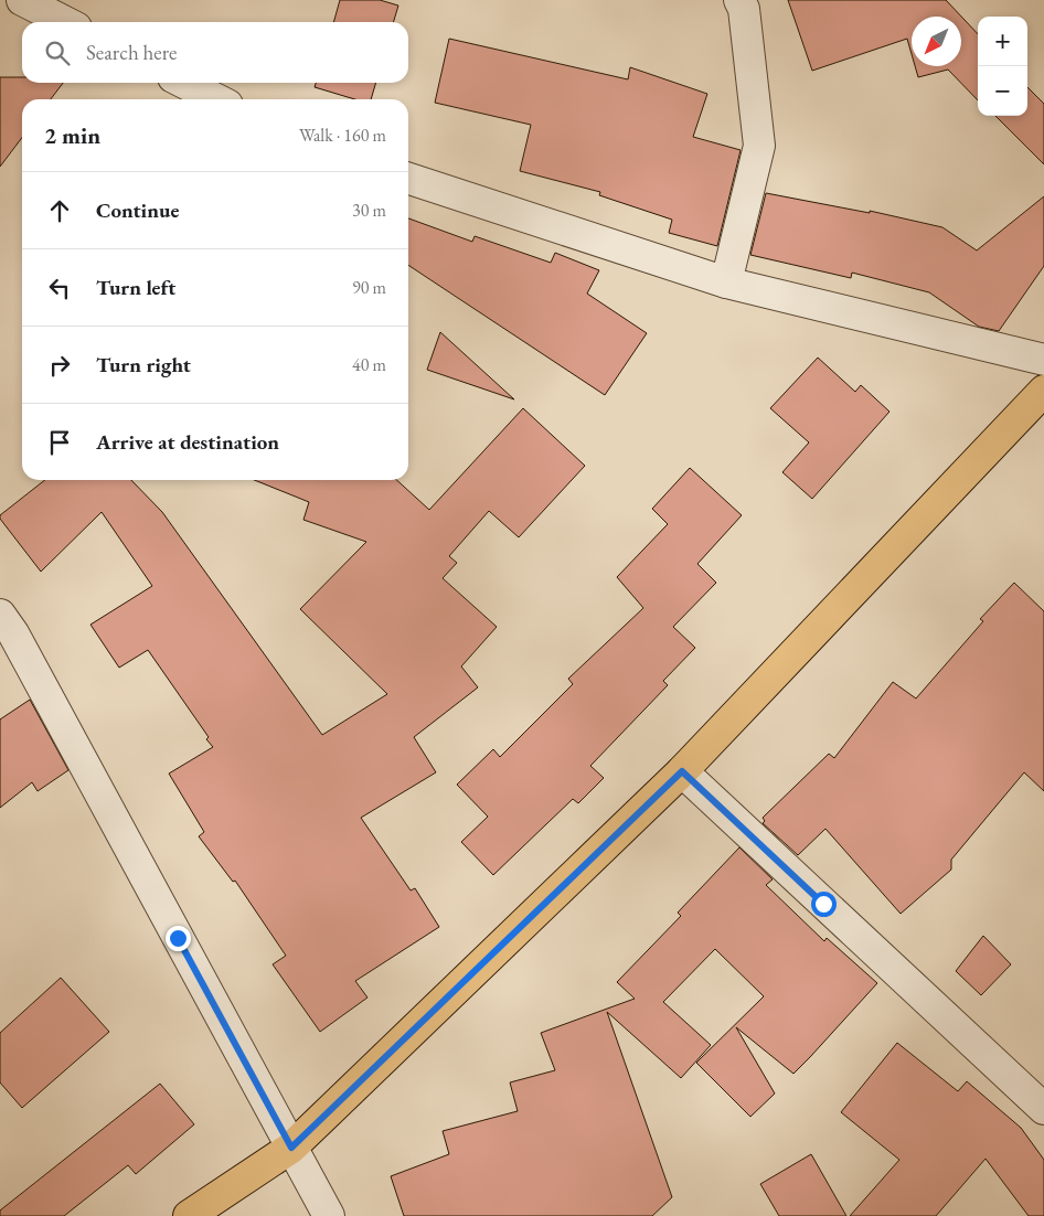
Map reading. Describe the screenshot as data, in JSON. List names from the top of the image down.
{
  "north": "bottom left",
  "page": {
    "map_buttons": ["+", "−"],
    "search": "Search here",
    "heading": ["2 min", "Walk · 160 m"],
    "list": [
      ["Continue", "30 m"],
      ["Turn left", "90 m"],
      ["Turn right", "40 m"],
      "Arrive at destination"
    ]
  }
}
